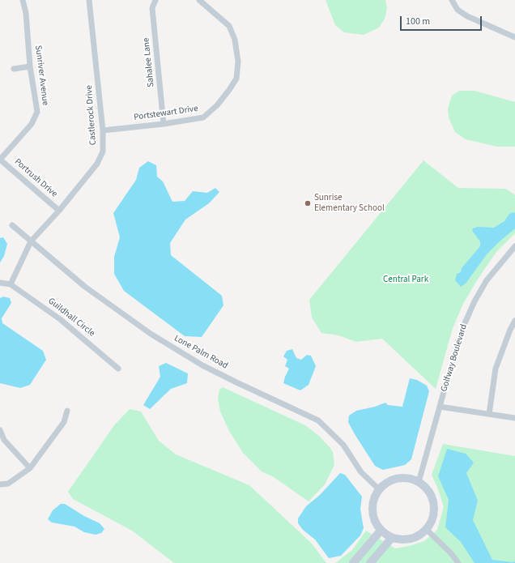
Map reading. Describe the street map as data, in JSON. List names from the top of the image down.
{
  "streets": {
    "street": [
      "Sahalee Lane",
      "Sunriver Avenue",
      "Portstewart Drive",
      "Castlerock Drive",
      "Portrush Drive",
      "Guildhall Circle",
      "Lone Palm Road",
      "Golfway Boulevard"
    ]
  },
  "crossings": [
    ["Sahalee Lane", "Portstewart Drive"],
    ["Sunriver Avenue", "Portrush Drive"],
    ["Portstewart Drive", "Castlerock Drive"],
    ["Castlerock Drive", "Portrush Drive"],
    ["Castlerock Drive", "Lone Palm Road"],
    ["Lone Palm Road", "Golfway Boulevard"]
  ],
  "parks": ["Central Park"],
  "places": ["Sunrise Elementary School"],
  "scale_bar": "100 m"
}
